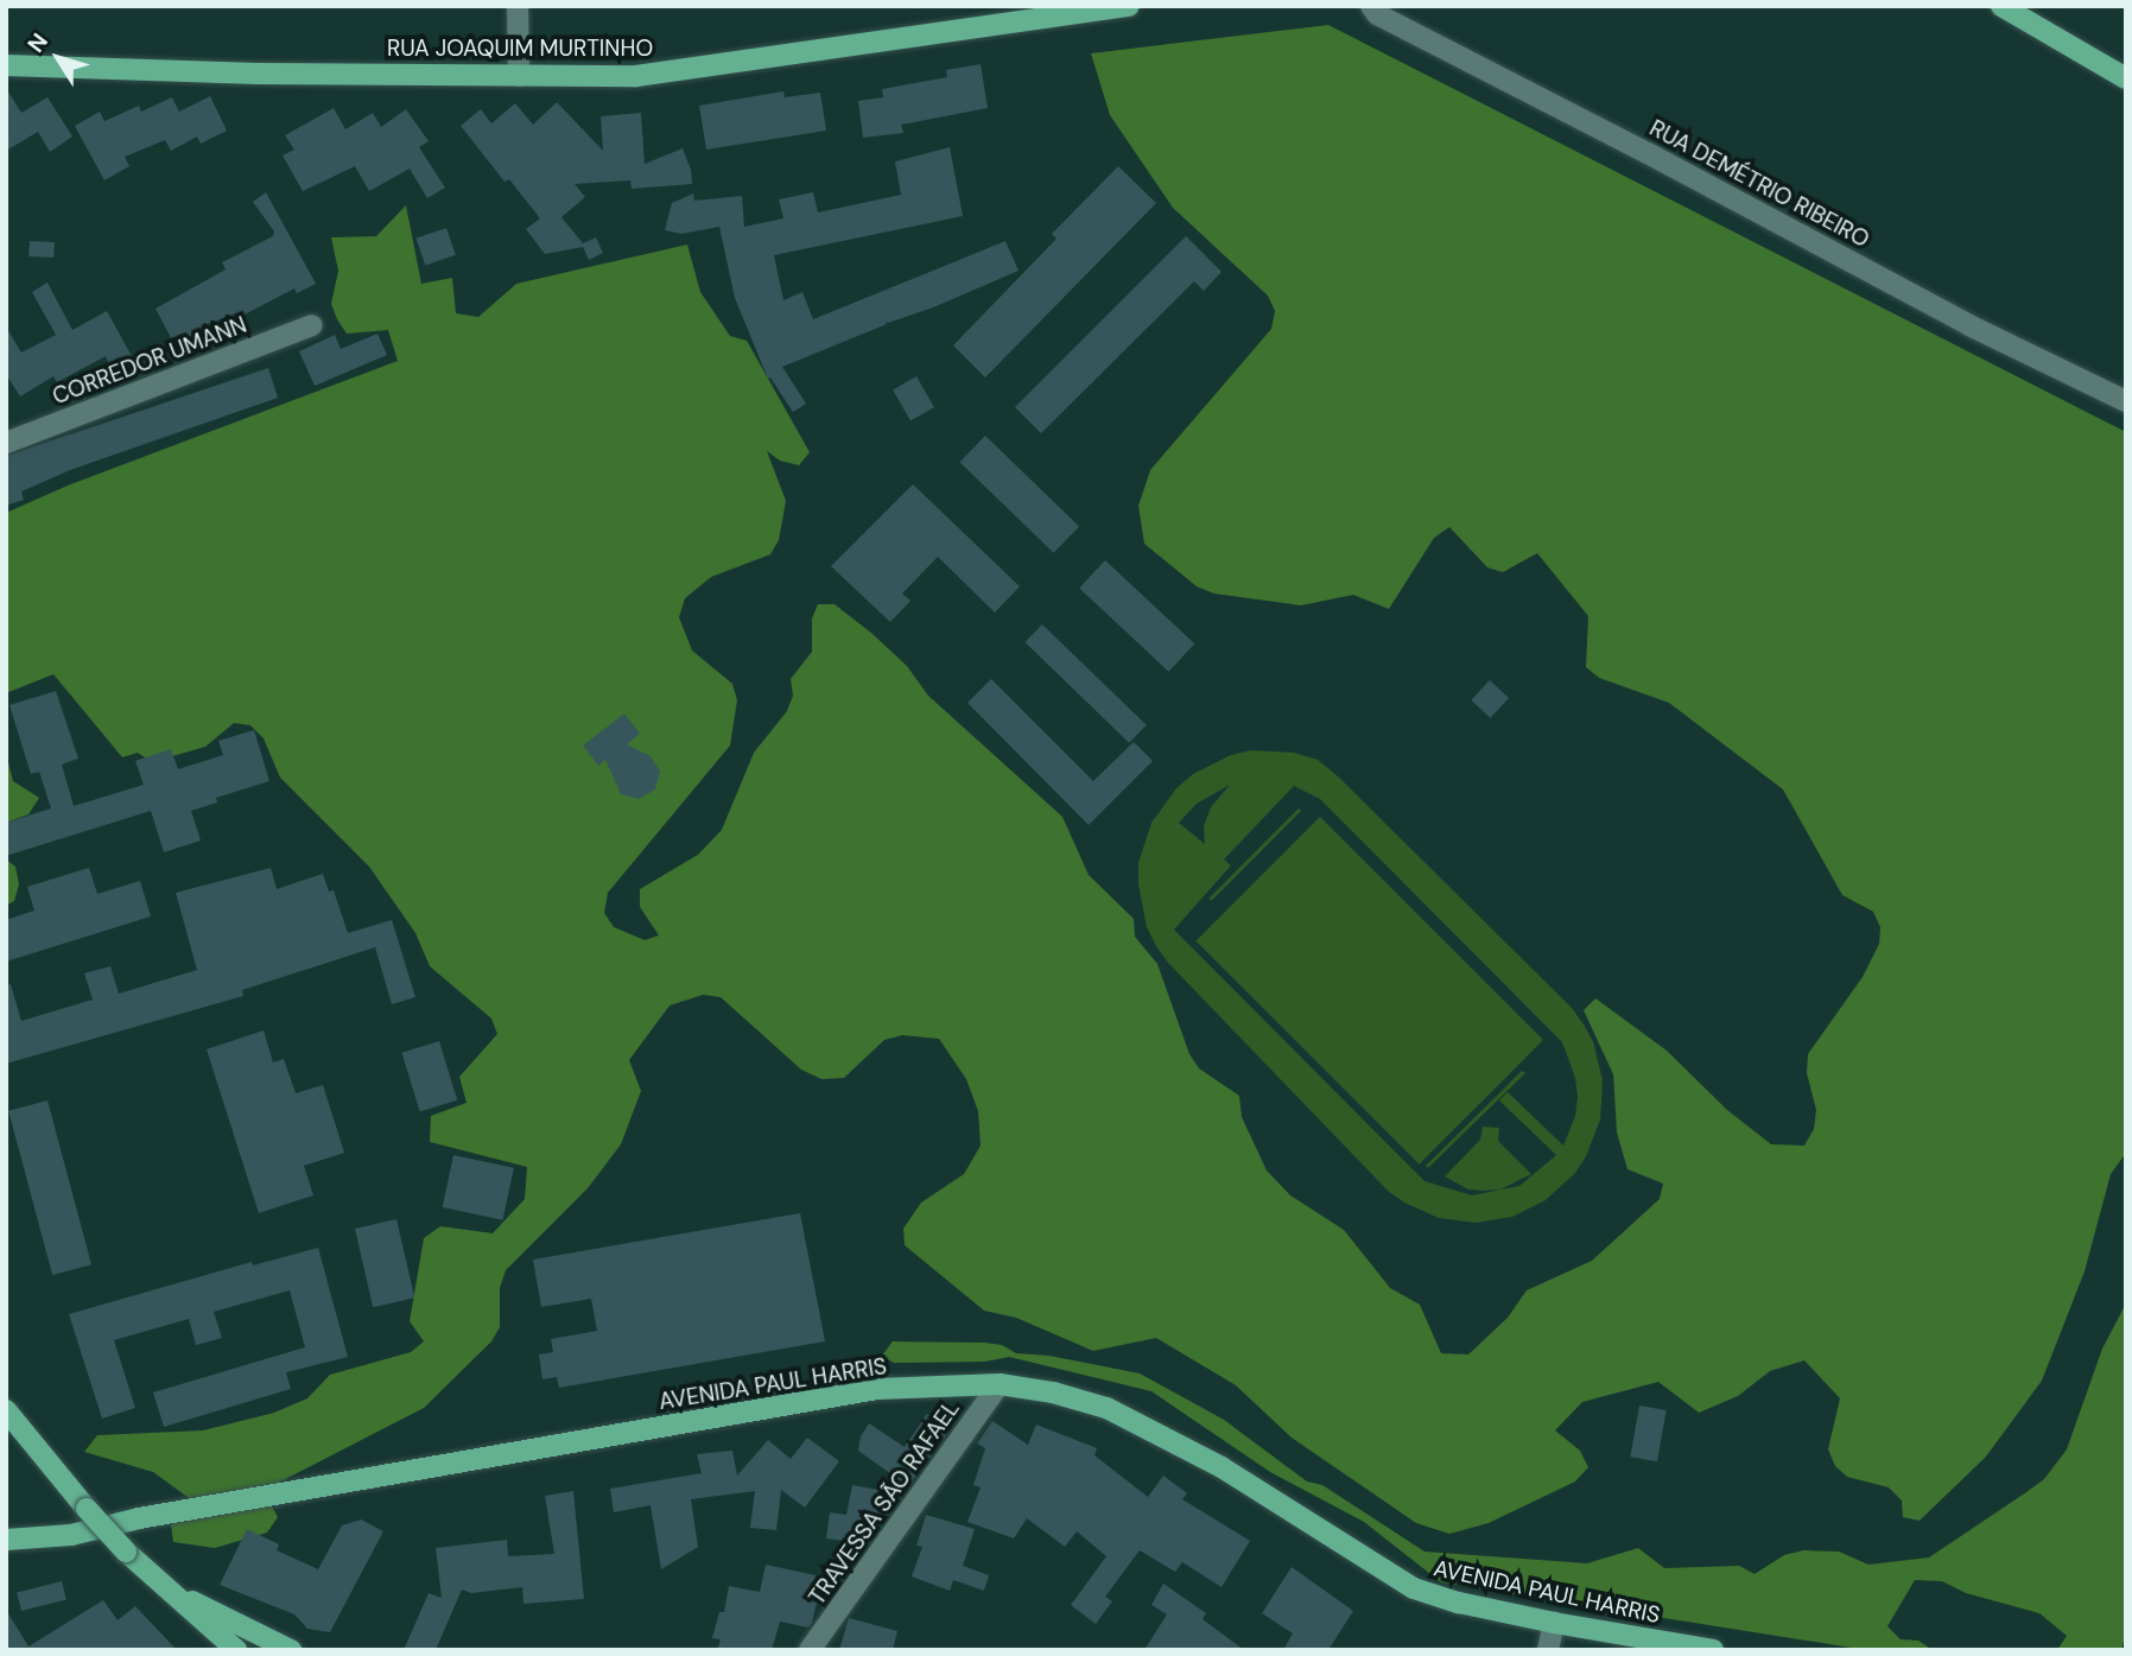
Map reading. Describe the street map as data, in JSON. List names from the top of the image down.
{
  "streets": {
    "main road": ["RUA JOAQUIM MURTINHO", "AVENIDA PAUL HARRIS"],
    "street": ["RUA DEMÉTRIO RIBEIRO", "CORREDOR UMANN", "TRAVESSA SÃO RAFAEL"]
  },
  "crossings": [
    ["AVENIDA PAUL HARRIS", "TRAVESSA SÃO RAFAEL"]
  ],
  "north": "top left"
}
